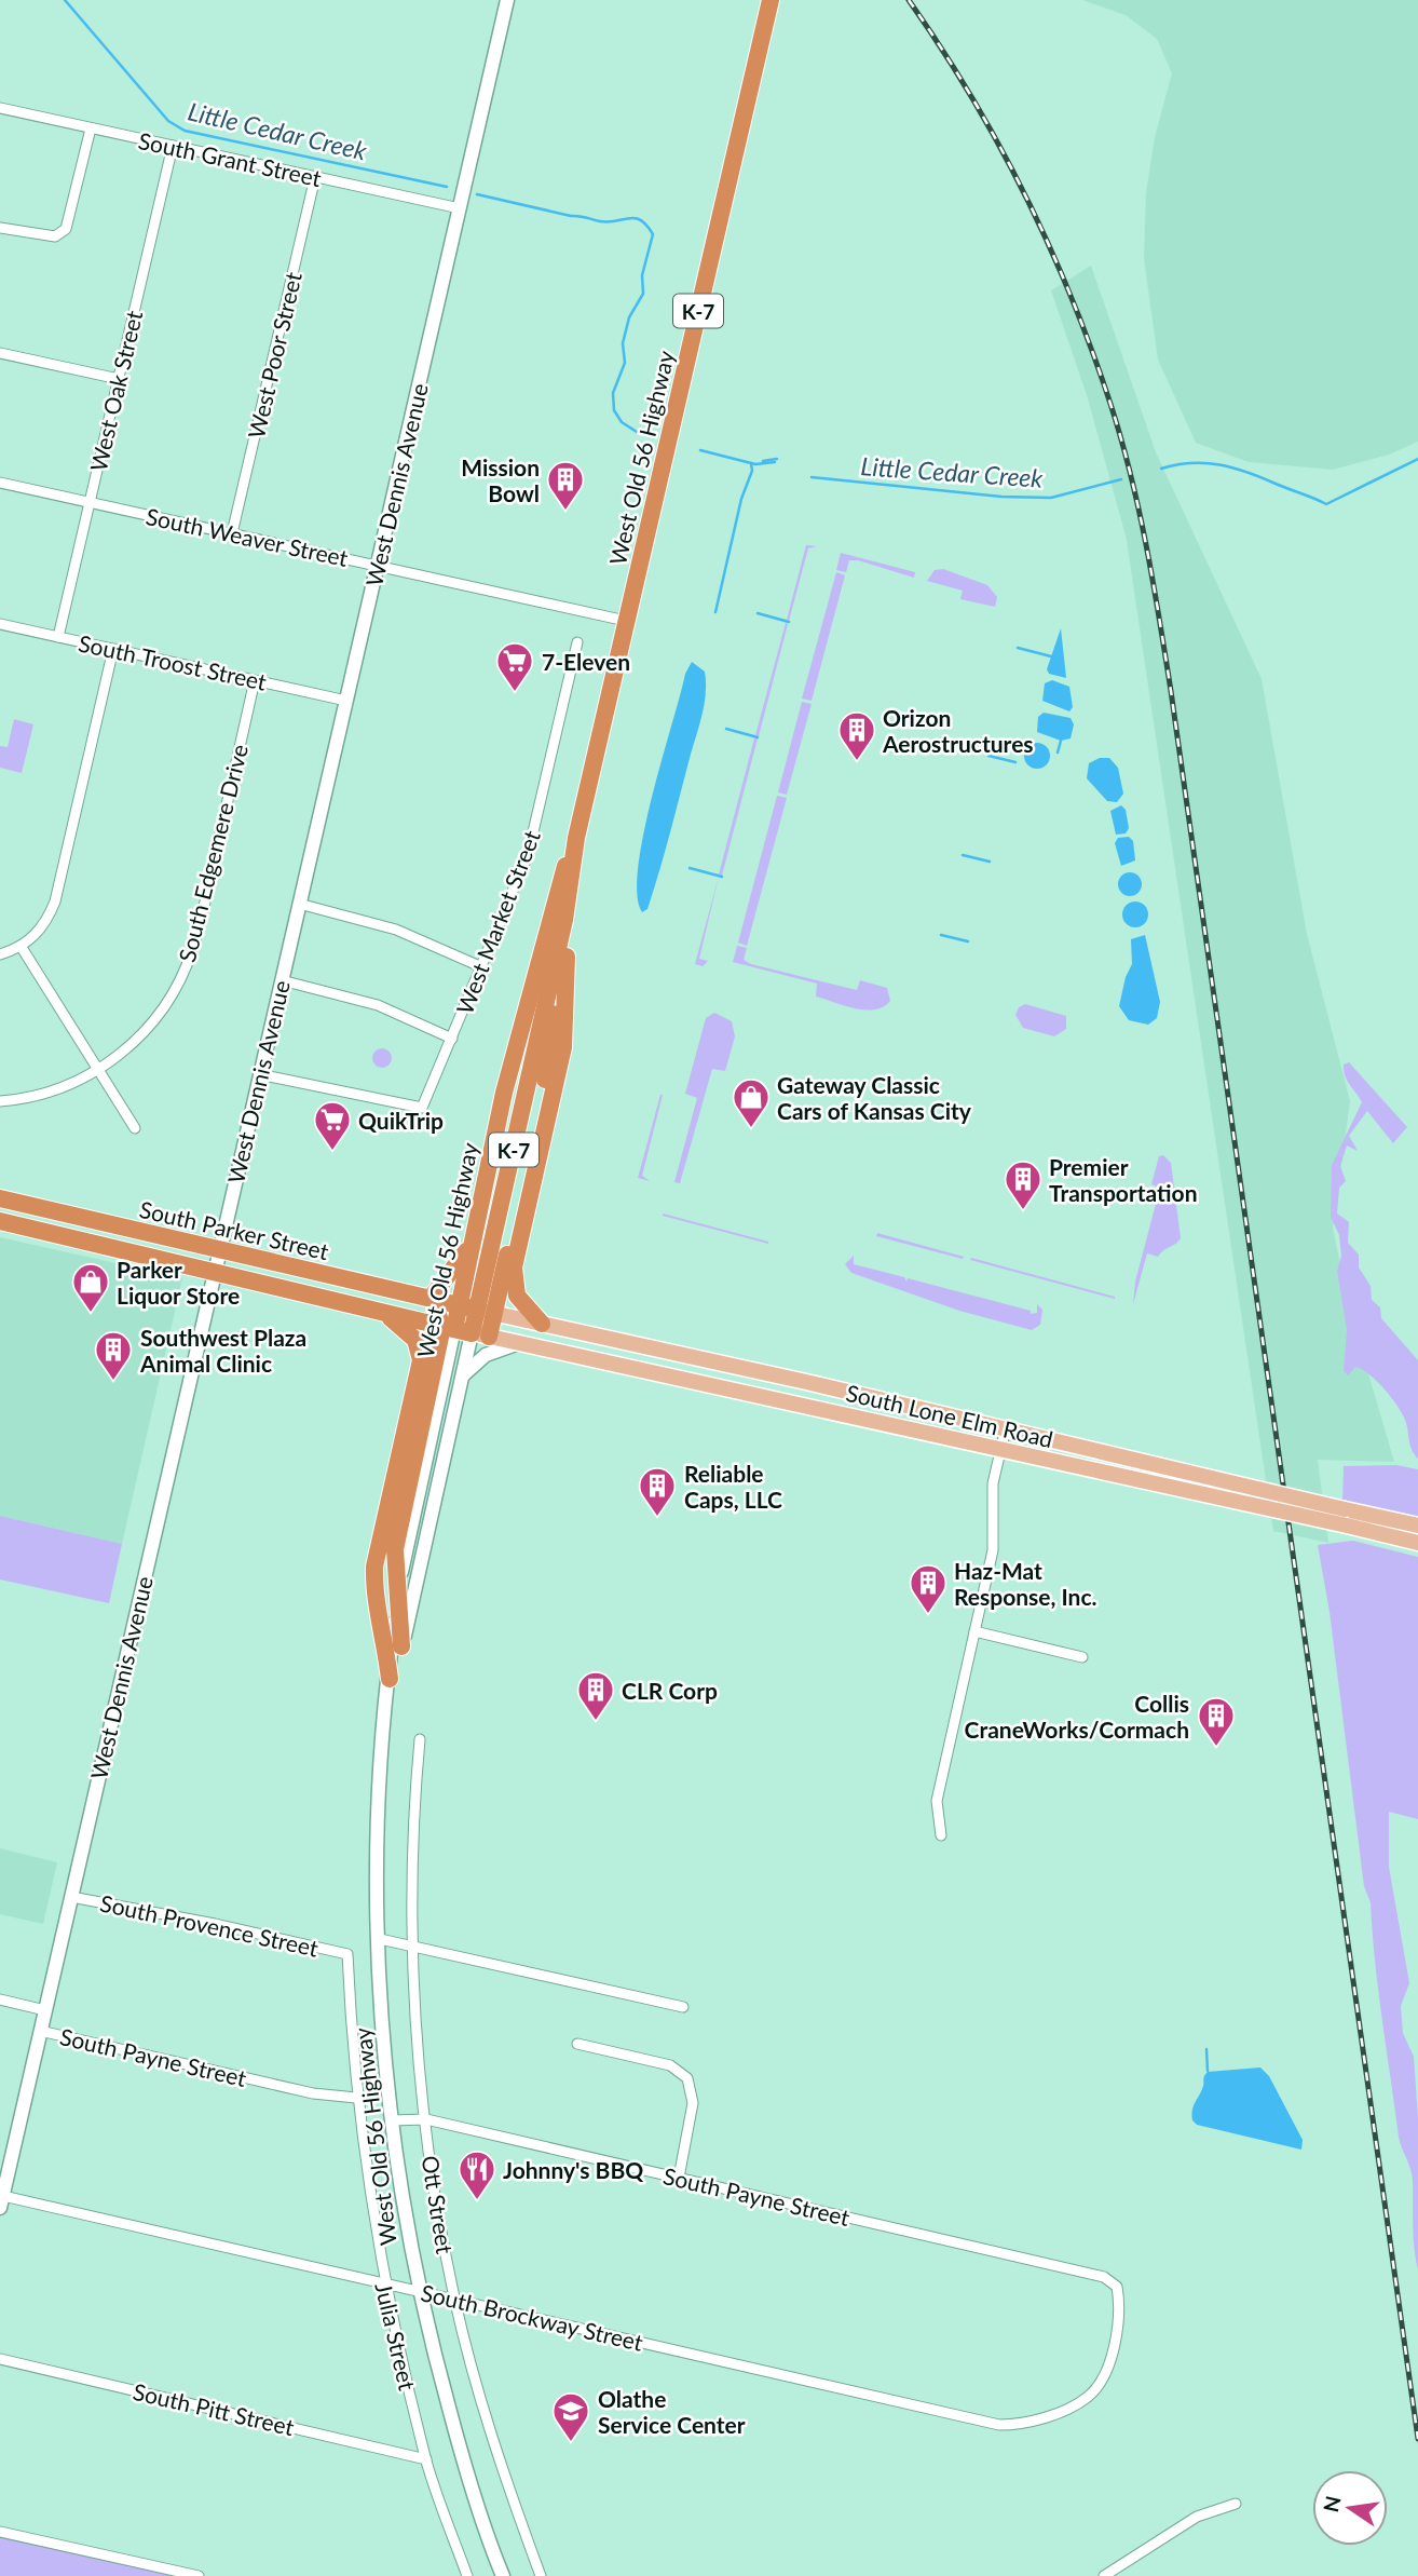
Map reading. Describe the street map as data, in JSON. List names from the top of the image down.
{
  "streets": {
    "highway": ["K-7", "West Old 56 Highway", "South Parker Street"],
    "main road": ["South Lone Elm Road"],
    "street": [
      "South Grant Street",
      "West Poor Street",
      "West Oak Street",
      "West Dennis Avenue",
      "South Weaver Street",
      "South Troost Street",
      "South Edgemere Drive",
      "West Market Street",
      "South Provence Street",
      "South Payne Street",
      "Ott Street",
      "South Brockway Street",
      "Julia Street",
      "South Pitt Street"
    ]
  },
  "crossings": [
    ["South Grant Street", "West Poor Street"],
    ["South Grant Street", "West Oak Street"],
    ["South Grant Street", "West Dennis Avenue"],
    ["K-7", "West Old 56 Highway"],
    ["K-7", "South Parker Street"],
    ["West Poor Street", "South Weaver Street"],
    ["West Oak Street", "South Weaver Street"],
    ["West Oak Street", "South Troost Street"],
    ["West Old 56 Highway", "South Weaver Street"],
    ["West Old 56 Highway", "South Parker Street"],
    ["West Old 56 Highway", "South Lone Elm Road"],
    ["West Old 56 Highway", "South Payne Street"],
    ["West Old 56 Highway", "South Brockway Street"],
    ["West Dennis Avenue", "South Weaver Street"],
    ["West Dennis Avenue", "South Troost Street"],
    ["West Dennis Avenue", "West Market Street"],
    ["West Dennis Avenue", "South Parker Street"],
    ["West Dennis Avenue", "South Provence Street"],
    ["West Dennis Avenue", "South Payne Street"],
    ["West Dennis Avenue", "South Brockway Street"],
    ["South Troost Street", "South Edgemere Drive"],
    ["South Parker Street", "South Lone Elm Road"],
    ["South Provence Street", "Julia Street"],
    ["South Payne Street", "Ott Street"],
    ["South Payne Street", "South Brockway Street"],
    ["South Payne Street", "Julia Street"],
    ["Ott Street", "South Brockway Street"],
    ["South Brockway Street", "Julia Street"],
    ["Julia Street", "South Pitt Street"]
  ],
  "water": ["Little Cedar Creek"],
  "places": {
    "building": [
      "Mission Bowl",
      "Orizon Aerostructures",
      "Premier Transportation",
      "Southwest Plaza Animal Clinic",
      "Reliable Caps, LLC",
      "Haz-Mat Response, Inc.",
      "CLR Corp",
      "Collis CraneWorks/Cormach"
    ],
    "supermarket": ["7-Eleven", "QuikTrip"],
    "shop": ["Gateway Classic Cars of Kansas City", "Parker Liquor Store"],
    "restaurant": ["Johnny's BBQ"],
    "school or university": ["Olathe Service Center"]
  },
  "north": "left"
}
